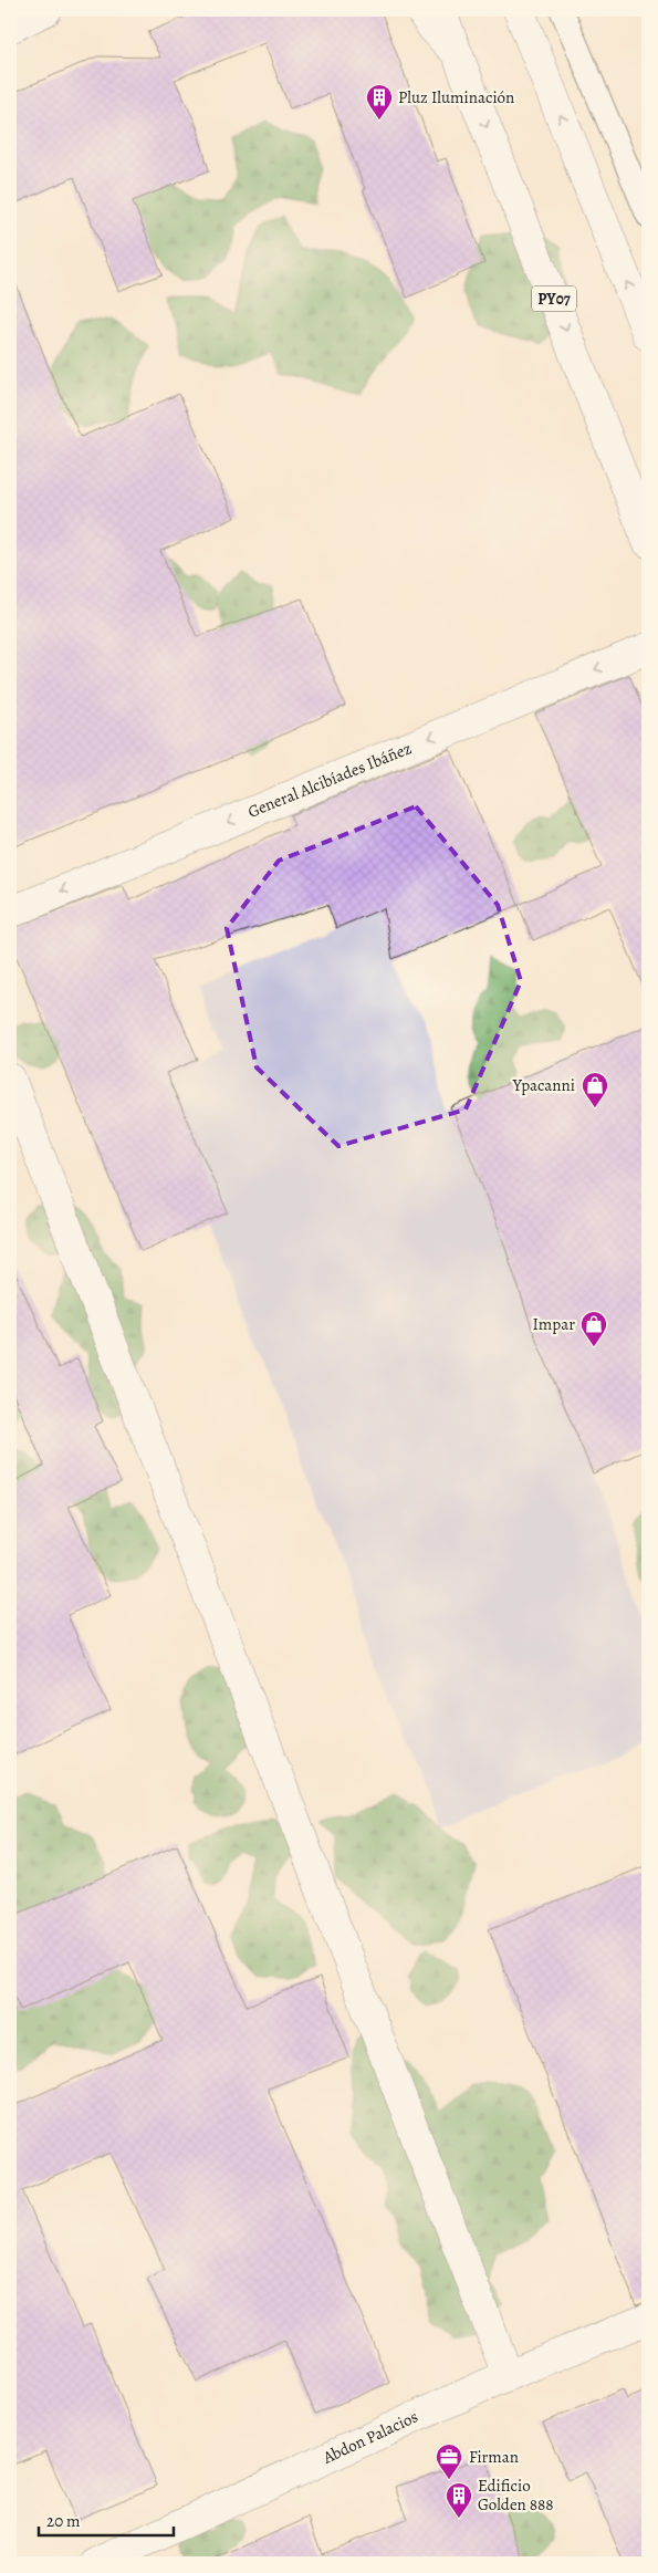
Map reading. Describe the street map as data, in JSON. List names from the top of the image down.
{
  "streets": {
    "main road": ["PY07", "General Alcibíades Ibáñez", "Abdon Palacios"]
  },
  "one_way": ["General Alcibíades Ibáñez"],
  "places": {
    "building": ["Pluz Iluminación", "Edificio Golden 888"],
    "shop": ["Ypacanni", "Impar"],
    "office": ["Firman"]
  },
  "scale_bar": "20 m"
}
